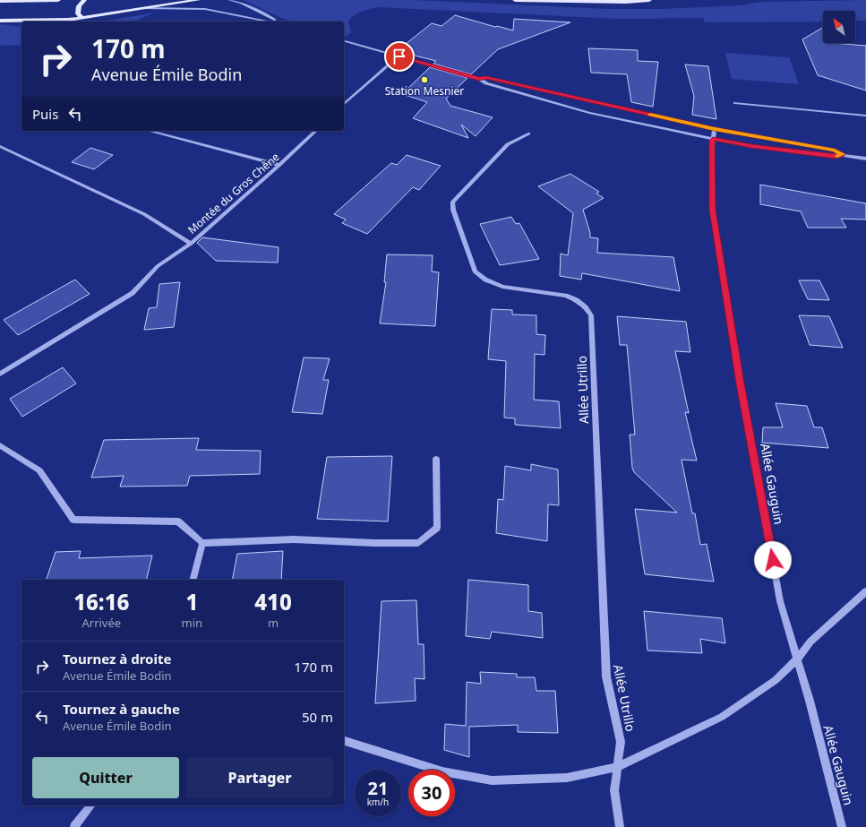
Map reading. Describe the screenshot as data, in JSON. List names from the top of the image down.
{
  "streets": {
    "street": ["Montée du Gros Chêne", "Allée Utrillo", "Allée Gauguin"]
  },
  "places": ["Station Mesnier"],
  "north": "top left",
  "page": {
    "turn": ["170 m", "Avenue Émile Bodin"],
    "then": "Puis",
    "eta": [
      "16:16",
      "Arrivée",
      "1",
      "min",
      "410",
      "m"
    ],
    "list": [
      {
        "name": "Tournez à droite",
        "note": "Avenue Émile Bodin",
        "value": "170 m"
      },
      {
        "name": "Tournez à gauche",
        "note": "Avenue Émile Bodin",
        "value": "50 m"
      }
    ],
    "buttons": ["Quitter", "Partager"],
    "speed": "21 km/h",
    "limit": "30"
  }
}
